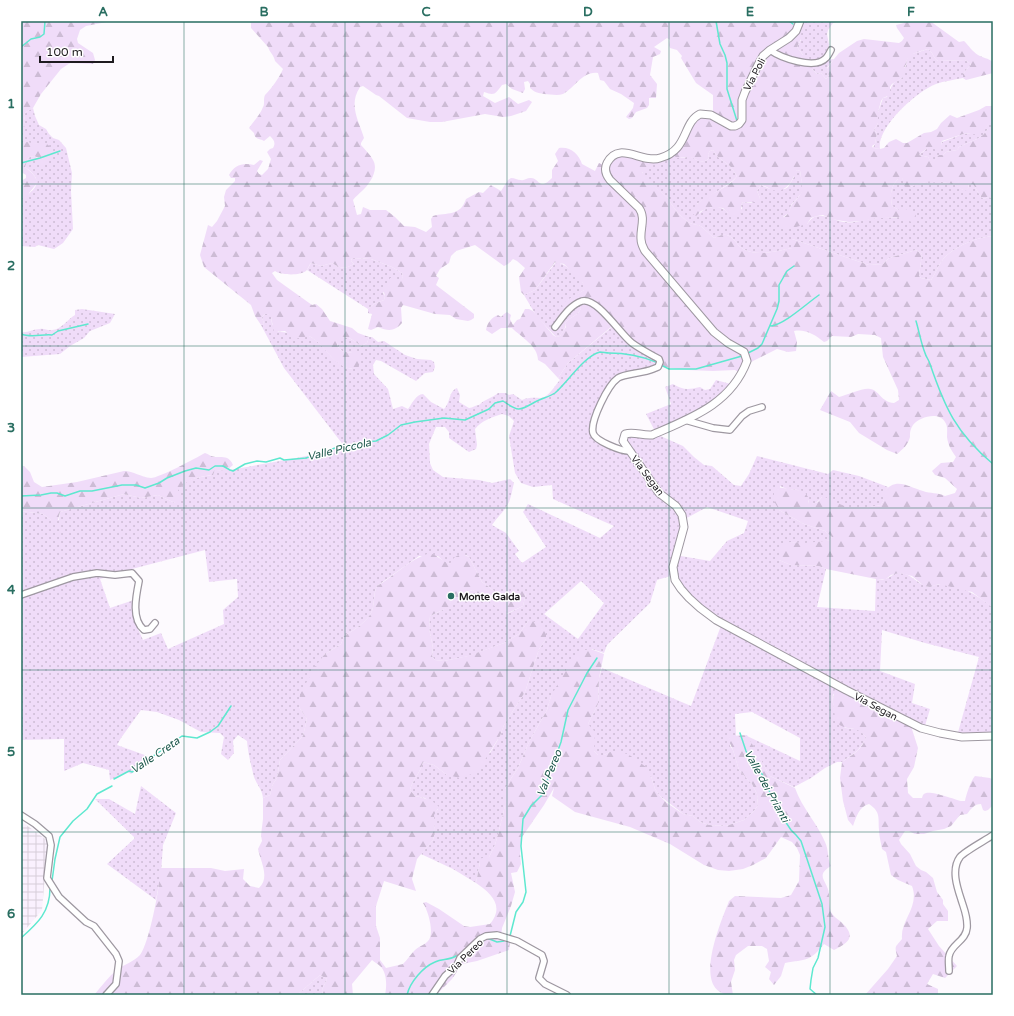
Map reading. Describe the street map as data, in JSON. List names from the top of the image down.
{
  "streets": {
    "street": ["Via Poli", "Via Segan", "Via Pereo"]
  },
  "crossings": [
    ["Via Poli", "Via Segan"]
  ],
  "water": [
    "Valle Piccola",
    "Valle Creta",
    "Val Pereo",
    "Valle dei Prianti"
  ],
  "places": ["Monte Galda"],
  "scale_bar": "100 m",
  "grid": {
    "columns": [
      "A",
      "B",
      "C",
      "D",
      "E",
      "F"
    ],
    "rows": [
      "1",
      "2",
      "3",
      "4",
      "5",
      "6"
    ]
  }
}
